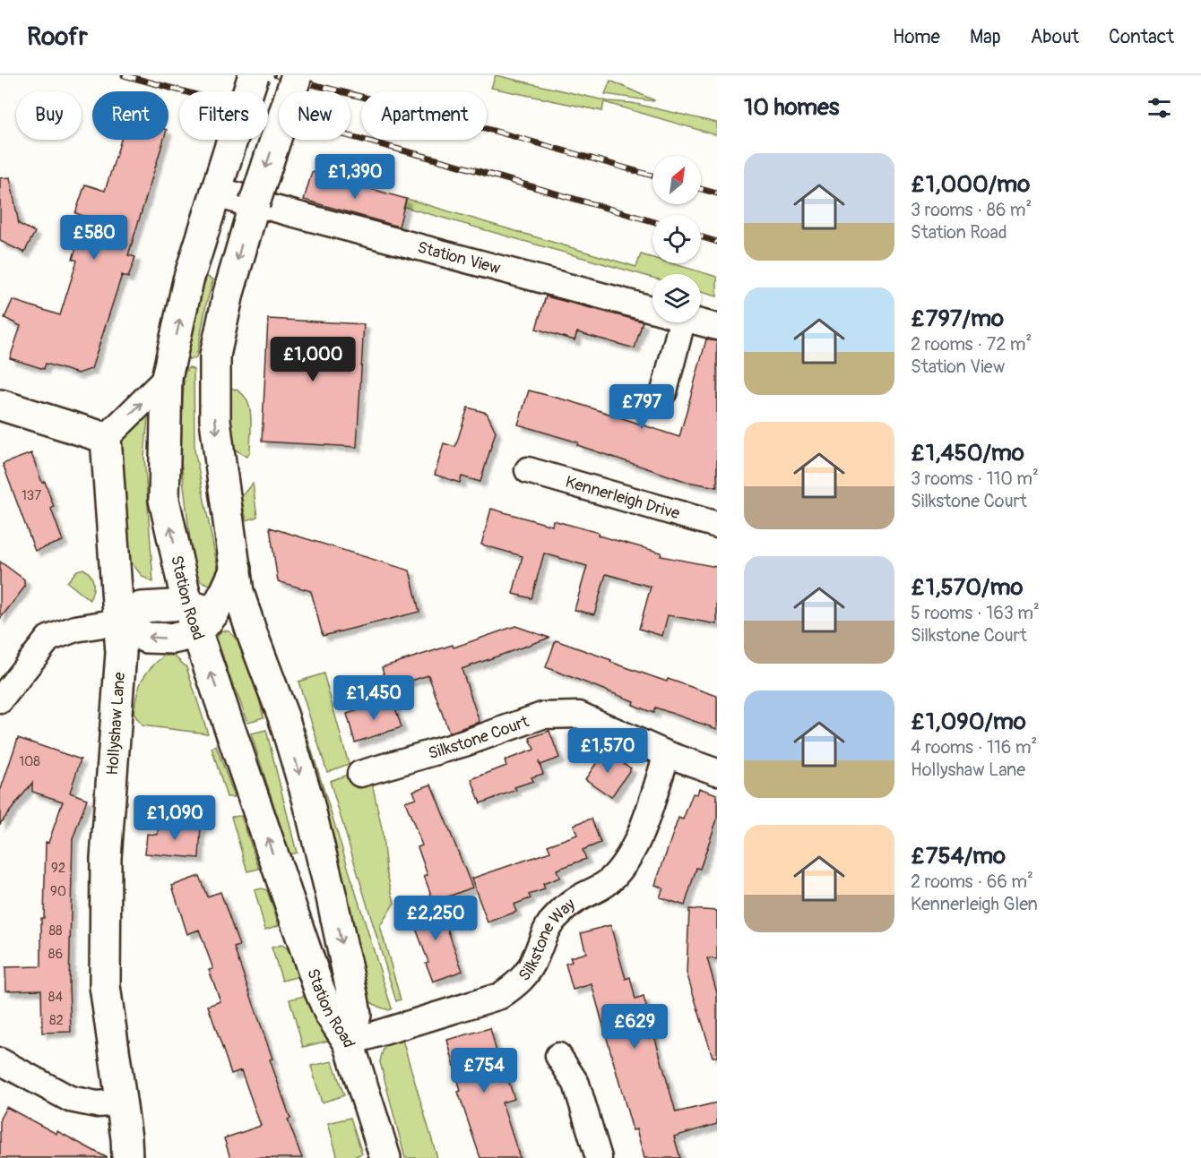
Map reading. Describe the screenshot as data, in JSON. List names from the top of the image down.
{
  "streets": {
    "main road": ["Station Road", "Hollyshaw Lane"],
    "street": [
      "Station View",
      "Kennerleigh Drive",
      "Silkstone Court",
      "Silkstone Way"
    ]
  },
  "crossings": [
    ["Station View", "Station Road"],
    ["Station Road", "Silkstone Way"],
    ["Silkstone Court", "Silkstone Way"]
  ],
  "house_numbers": [
    "137",
    "108",
    "92",
    "90",
    "88",
    "86",
    "84",
    "82"
  ],
  "north": "top right",
  "page": {
    "header": "Roofr",
    "nav": [
      "Home",
      "Map",
      "About",
      "Contact"
    ],
    "heading": "10 homes",
    "chip": [
      "Buy",
      "Rent",
      "Filters",
      "New",
      "Apartment"
    ],
    "list": [
      {
        "name": "£1,000/mo",
        "note": "3 rooms · 86 m² · Station Road"
      },
      {
        "name": "£797/mo",
        "note": "2 rooms · 72 m² · Station View"
      },
      {
        "name": "£1,450/mo",
        "note": "3 rooms · 110 m² · Silkstone Court"
      },
      {
        "name": "£1,570/mo",
        "note": "5 rooms · 163 m² · Silkstone Court"
      },
      {
        "name": "£1,090/mo",
        "note": "4 rooms · 116 m² · Hollyshaw Lane"
      },
      {
        "name": "£754/mo",
        "note": "2 rooms · 66 m² · Kennerleigh Glen"
      }
    ],
    "price": [
      "£1,390",
      "£580",
      "£1,000",
      "£797",
      "£1,450",
      "£1,570",
      "£1,090",
      "£2,250",
      "£629",
      "£754"
    ]
  }
}
